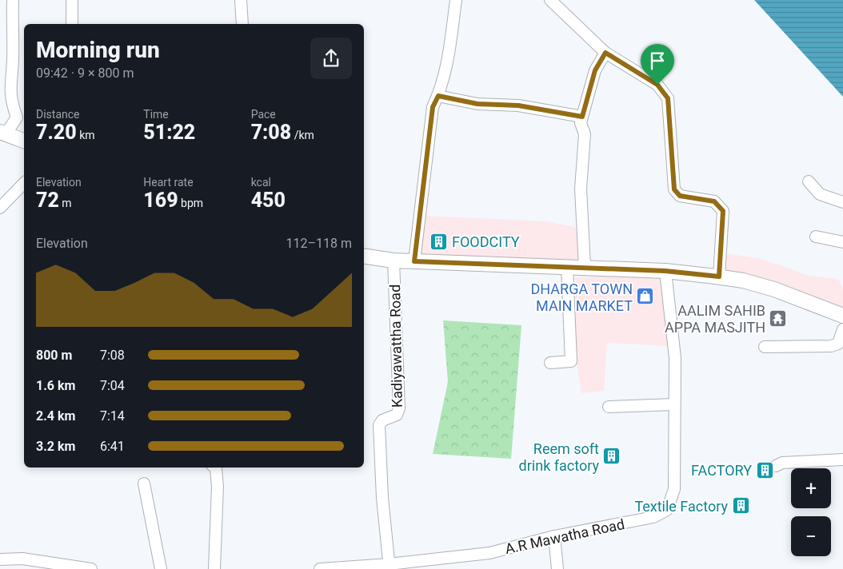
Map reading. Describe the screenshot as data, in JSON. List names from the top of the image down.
{
  "streets": {
    "street": ["Kadiyawattha Road", "A.R Mawatha Road"]
  },
  "crossings": [
    ["Kadiyawattha Road", "A.R Mawatha Road"]
  ],
  "places": {
    "building": [
      "FOODCITY",
      "Reem soft drink factory",
      "FACTORY",
      "Textile Factory"
    ],
    "shop": ["DHARGA TOWN MAIN MARKET"],
    "temple": ["AALIM SAHIB APPA MASJITH"]
  },
  "page": {
    "heading": ["Morning run", "09:42 · 9 × 800 m"],
    "stats": [
      ["Distance", "7.20 km"],
      ["Time", "51:22"],
      ["Pace", "7:08 /km"],
      ["Elevation", "72 m"],
      ["Heart rate", "169 bpm"],
      ["kcal", "450"]
    ],
    "chart": ["Elevation", "112–118 m"],
    "list": [
      {
        "name": "800 m",
        "note": "7:08"
      },
      {
        "name": "1.6 km",
        "note": "7:04"
      },
      {
        "name": "2.4 km",
        "note": "7:14"
      },
      {
        "name": "3.2 km",
        "note": "6:41"
      }
    ],
    "map_buttons": ["+", "−"]
  }
}
